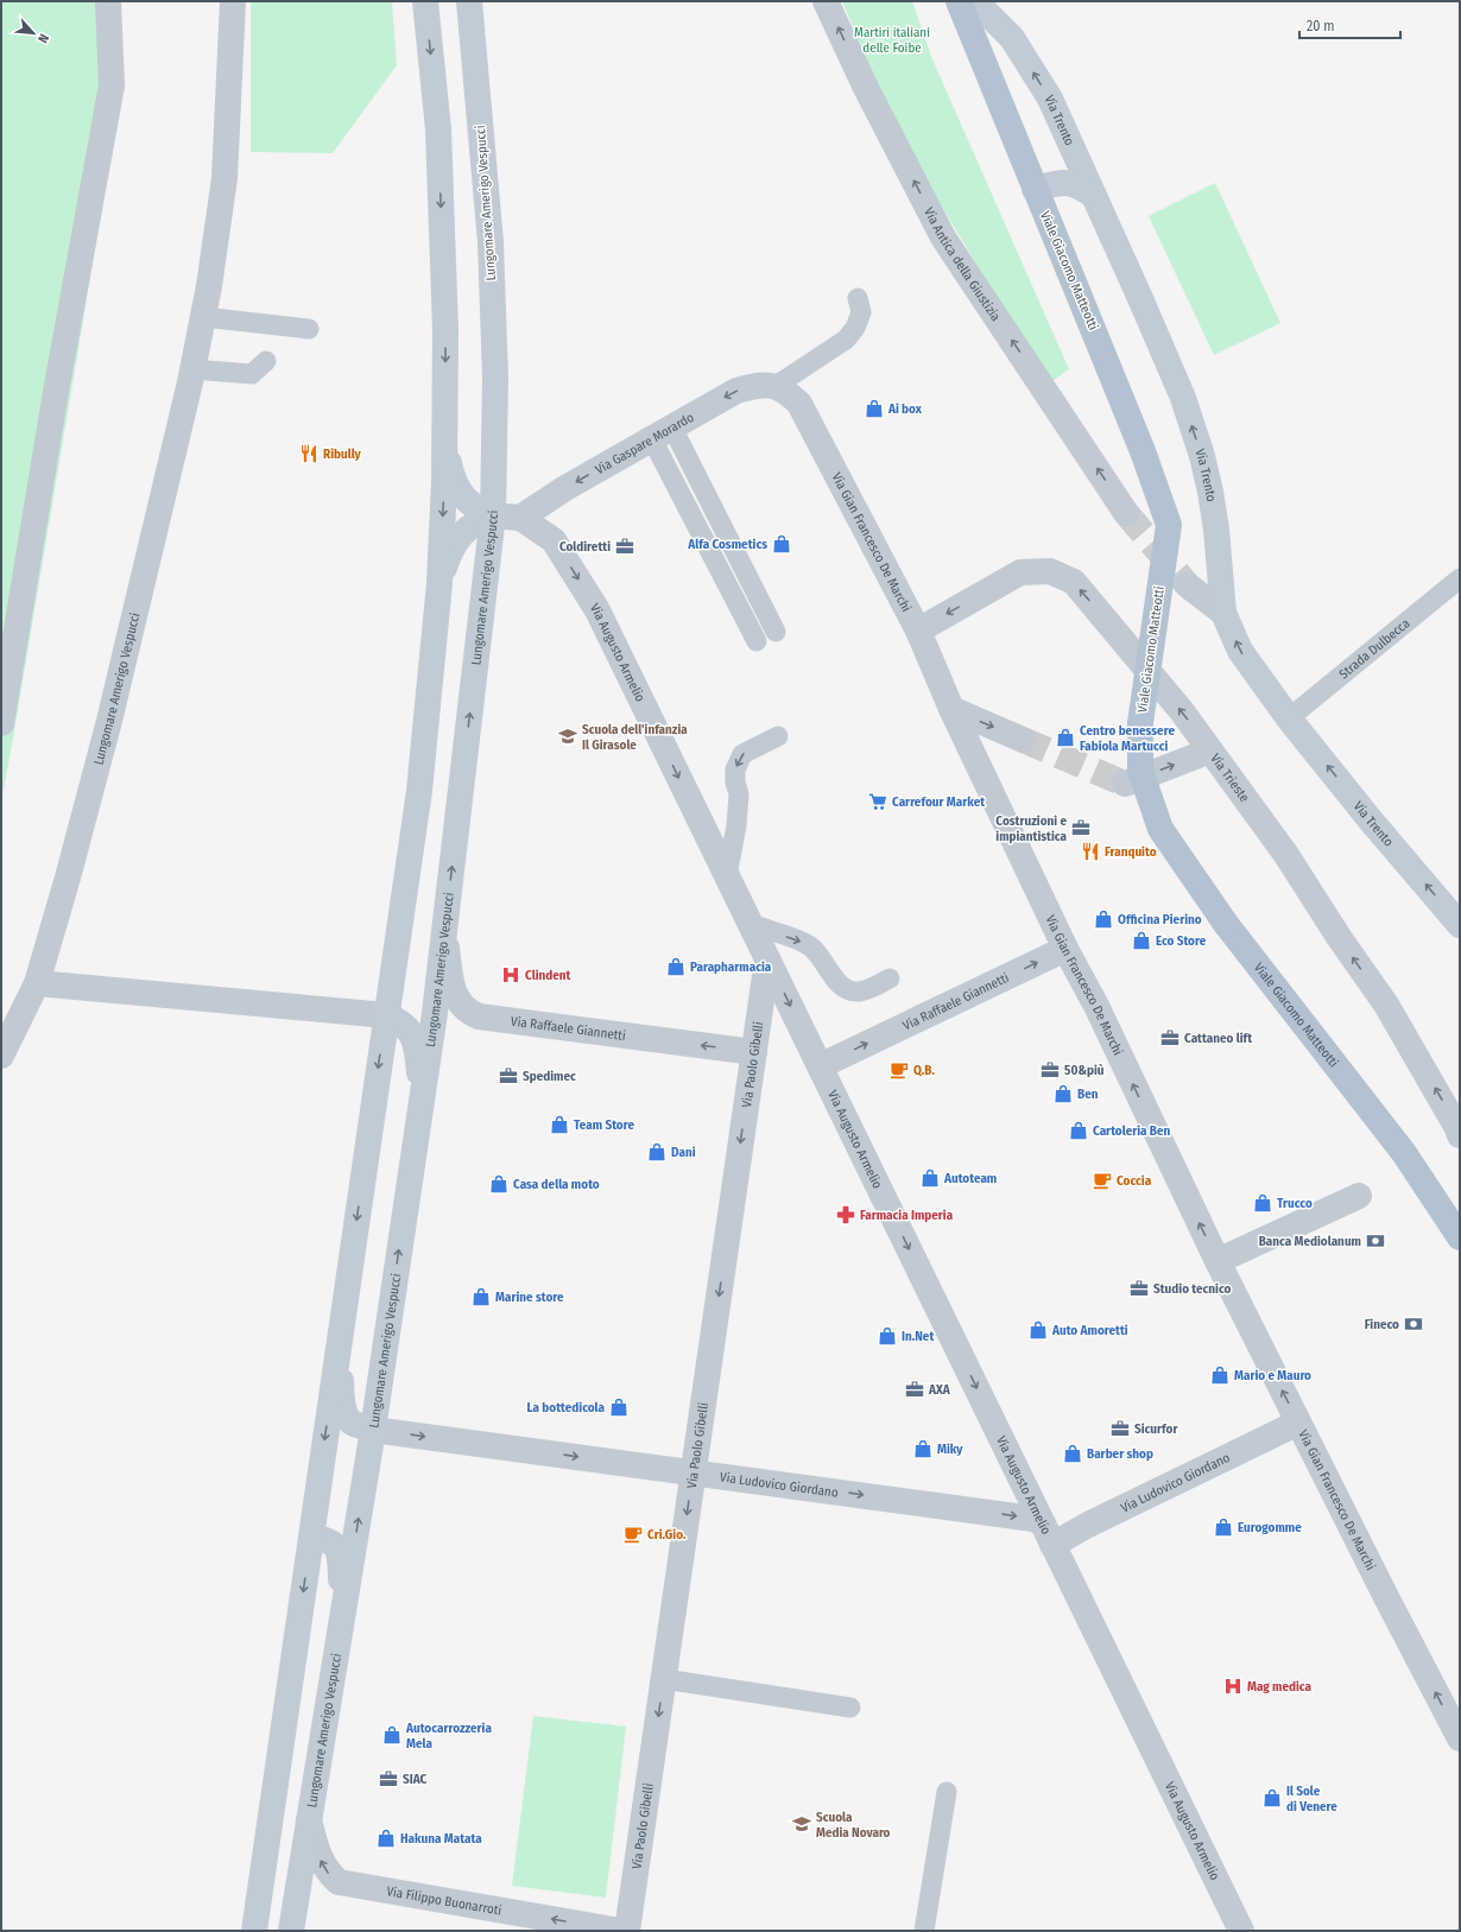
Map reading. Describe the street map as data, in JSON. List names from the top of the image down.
{
  "streets": {
    "main road": ["Via Trento", "Lungomare Amerigo Vespucci", "Viale Giacomo Matteotti"],
    "street": [
      "Via Antica della Giustizia",
      "Via Gaspare Morardo",
      "Via Gian Francesco De Marchi",
      "Via Augusto Armelio",
      "Via Trieste",
      "Via Raffaele Giannetti",
      "Via Paolo Gibelli",
      "Via Ludovico Giordano",
      "Via Filippo Buonarroti"
    ],
    "lane": ["Strada Dulbecca"]
  },
  "crossings": [
    ["Via Trento", "Strada Dulbecca"],
    ["Lungomare Amerigo Vespucci", "Via Augusto Armelio"],
    ["Lungomare Amerigo Vespucci", "Via Raffaele Giannetti"],
    ["Lungomare Amerigo Vespucci", "Via Ludovico Giordano"],
    ["Lungomare Amerigo Vespucci", "Via Filippo Buonarroti"],
    ["Via Gaspare Morardo", "Via Gian Francesco De Marchi"],
    ["Via Gaspare Morardo", "Via Augusto Armelio"],
    ["Via Gian Francesco De Marchi", "Via Trieste"],
    ["Via Gian Francesco De Marchi", "Via Raffaele Giannetti"],
    ["Via Gian Francesco De Marchi", "Via Ludovico Giordano"],
    ["Via Augusto Armelio", "Via Raffaele Giannetti"],
    ["Via Augusto Armelio", "Via Paolo Gibelli"],
    ["Via Augusto Armelio", "Via Ludovico Giordano"],
    ["Via Raffaele Giannetti", "Via Paolo Gibelli"],
    ["Via Paolo Gibelli", "Via Ludovico Giordano"]
  ],
  "one_way": [
    "Via Trento",
    "Via Antica della Giustizia",
    "Via Gaspare Morardo",
    "Via Gian Francesco De Marchi",
    "Via Augusto Armelio",
    "Via Trieste",
    "Via Paolo Gibelli",
    "Via Ludovico Giordano",
    "Via Filippo Buonarroti"
  ],
  "parks": ["Martiri italiani delle Foibe"],
  "places": {
    "shop": [
      "Ai box",
      "Alfa Cosmetics",
      "Centro benessere Fabiola Martucci",
      "Officina Pierino",
      "Eco Store",
      "Parapharmacia",
      "Ben",
      "Team Store",
      "Cartoleria Ben",
      "Dani",
      "Autoteam",
      "Casa della moto",
      "Trucco",
      "Marine store",
      "Auto Amoretti",
      "In.Net",
      "Mario e Mauro",
      "La bottedicola",
      "Miky",
      "Barber shop",
      "Eurogomme",
      "Autocarrozzeria Mela",
      "Il Sole di Venere",
      "Hakuna Matata"
    ],
    "restaurant": ["Ribully", "Franquito"],
    "office": [
      "Coldiretti",
      "Costruzioni e impiantistica",
      "Cattaneo lift",
      "50&più",
      "Spedimec",
      "Studio tecnico",
      "AXA",
      "Sicurfor",
      "SIAC"
    ],
    "school or university": ["Scuola dell'infanzia Il Girasole", "Scuola Media Novaro"],
    "supermarket": ["Carrefour Market"],
    "hospital": ["Clindent", "Mag medica"],
    "cafe": ["Q.B.", "Coccia", "Cri.Gio."],
    "pharmacy": ["Farmacia Imperia"],
    "bank": ["Banca Mediolanum", "Fineco"]
  },
  "scale_bar": "20 m",
  "north": "bottom right"
}
